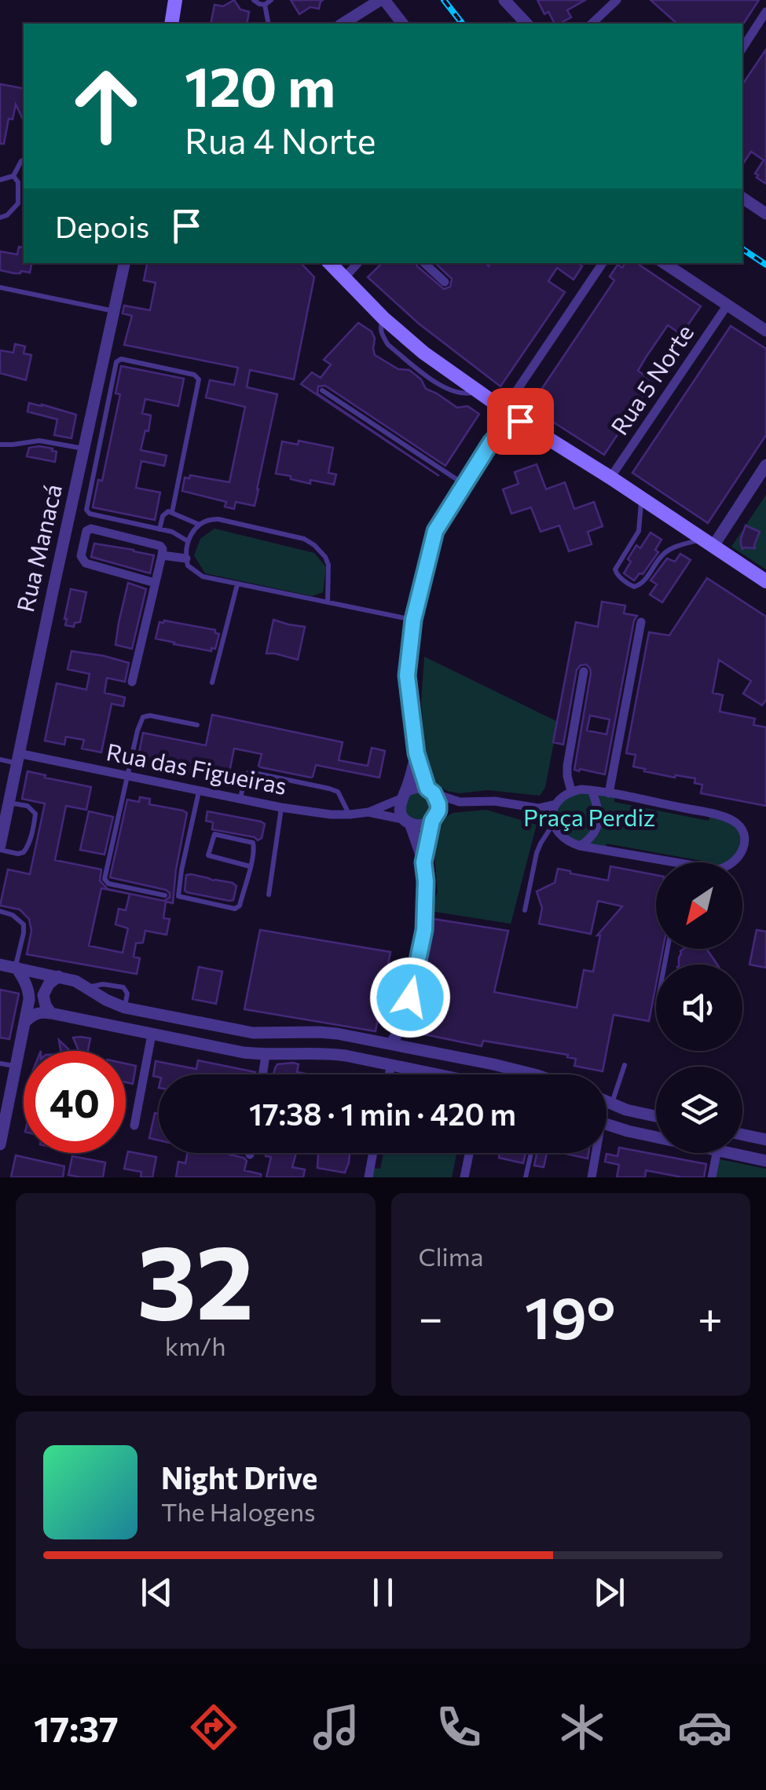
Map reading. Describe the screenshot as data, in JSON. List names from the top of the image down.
{
  "streets": {
    "street": ["Rua 5 Norte", "Rua Manacá", "Rua das Figueiras"]
  },
  "crossings": [
    ["Rua Manacá", "Rua das Figueiras"]
  ],
  "parks": ["Praça Perdiz"],
  "north": "bottom left",
  "page": {
    "turn": ["120 m", "Rua 4 Norte"],
    "then": "Depois",
    "limit": "40",
    "trip": "17:38 · 1 min · 420 m",
    "tile": [
      ["32", "km/h"],
      "Clima"
    ],
    "heat": ["−", "19°", "+"],
    "song": ["Night Drive", "The Halogens"],
    "tabs": "17:37"
  }
}
